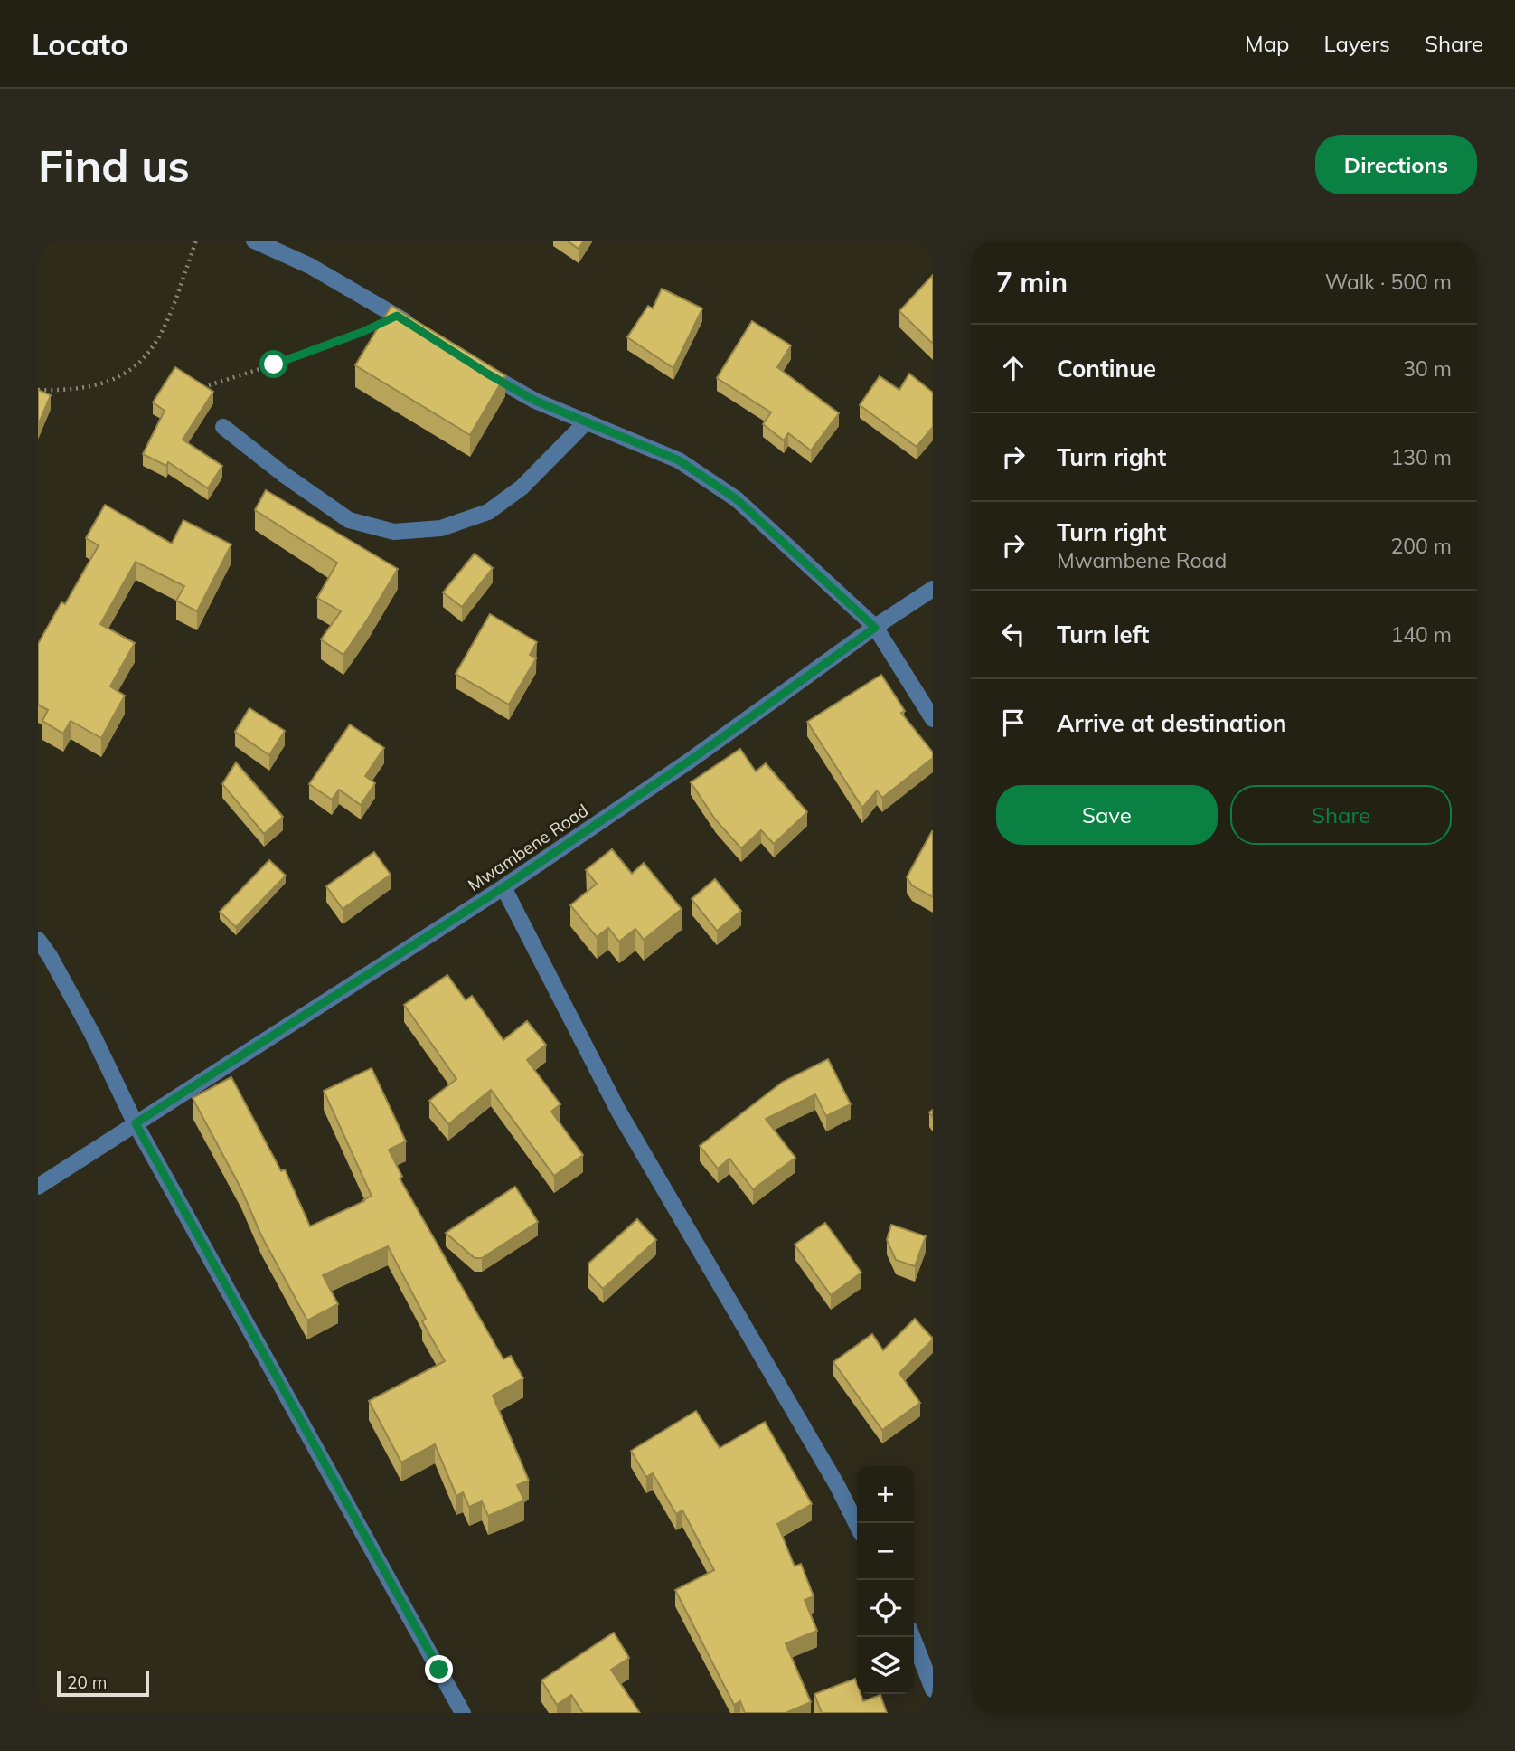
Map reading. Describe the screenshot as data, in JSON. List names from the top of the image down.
{
  "streets": {
    "street": ["Mwambene Road"]
  },
  "scale_bar": "20 m",
  "page": {
    "header": "Locato",
    "nav": ["Map", "Layers", "Share"],
    "buttons": [
      "Directions",
      ["Save", "Share"]
    ],
    "title": "Find us",
    "heading": ["7 min", "Walk · 500 m"],
    "list": [
      ["Continue", "30 m"],
      ["Turn right", "130 m"],
      ["Turn right", "Mwambene Road", "200 m"],
      ["Turn left", "140 m"],
      "Arrive at destination"
    ],
    "map_buttons": ["+", "−"],
    "scale": "20 m"
  }
}
